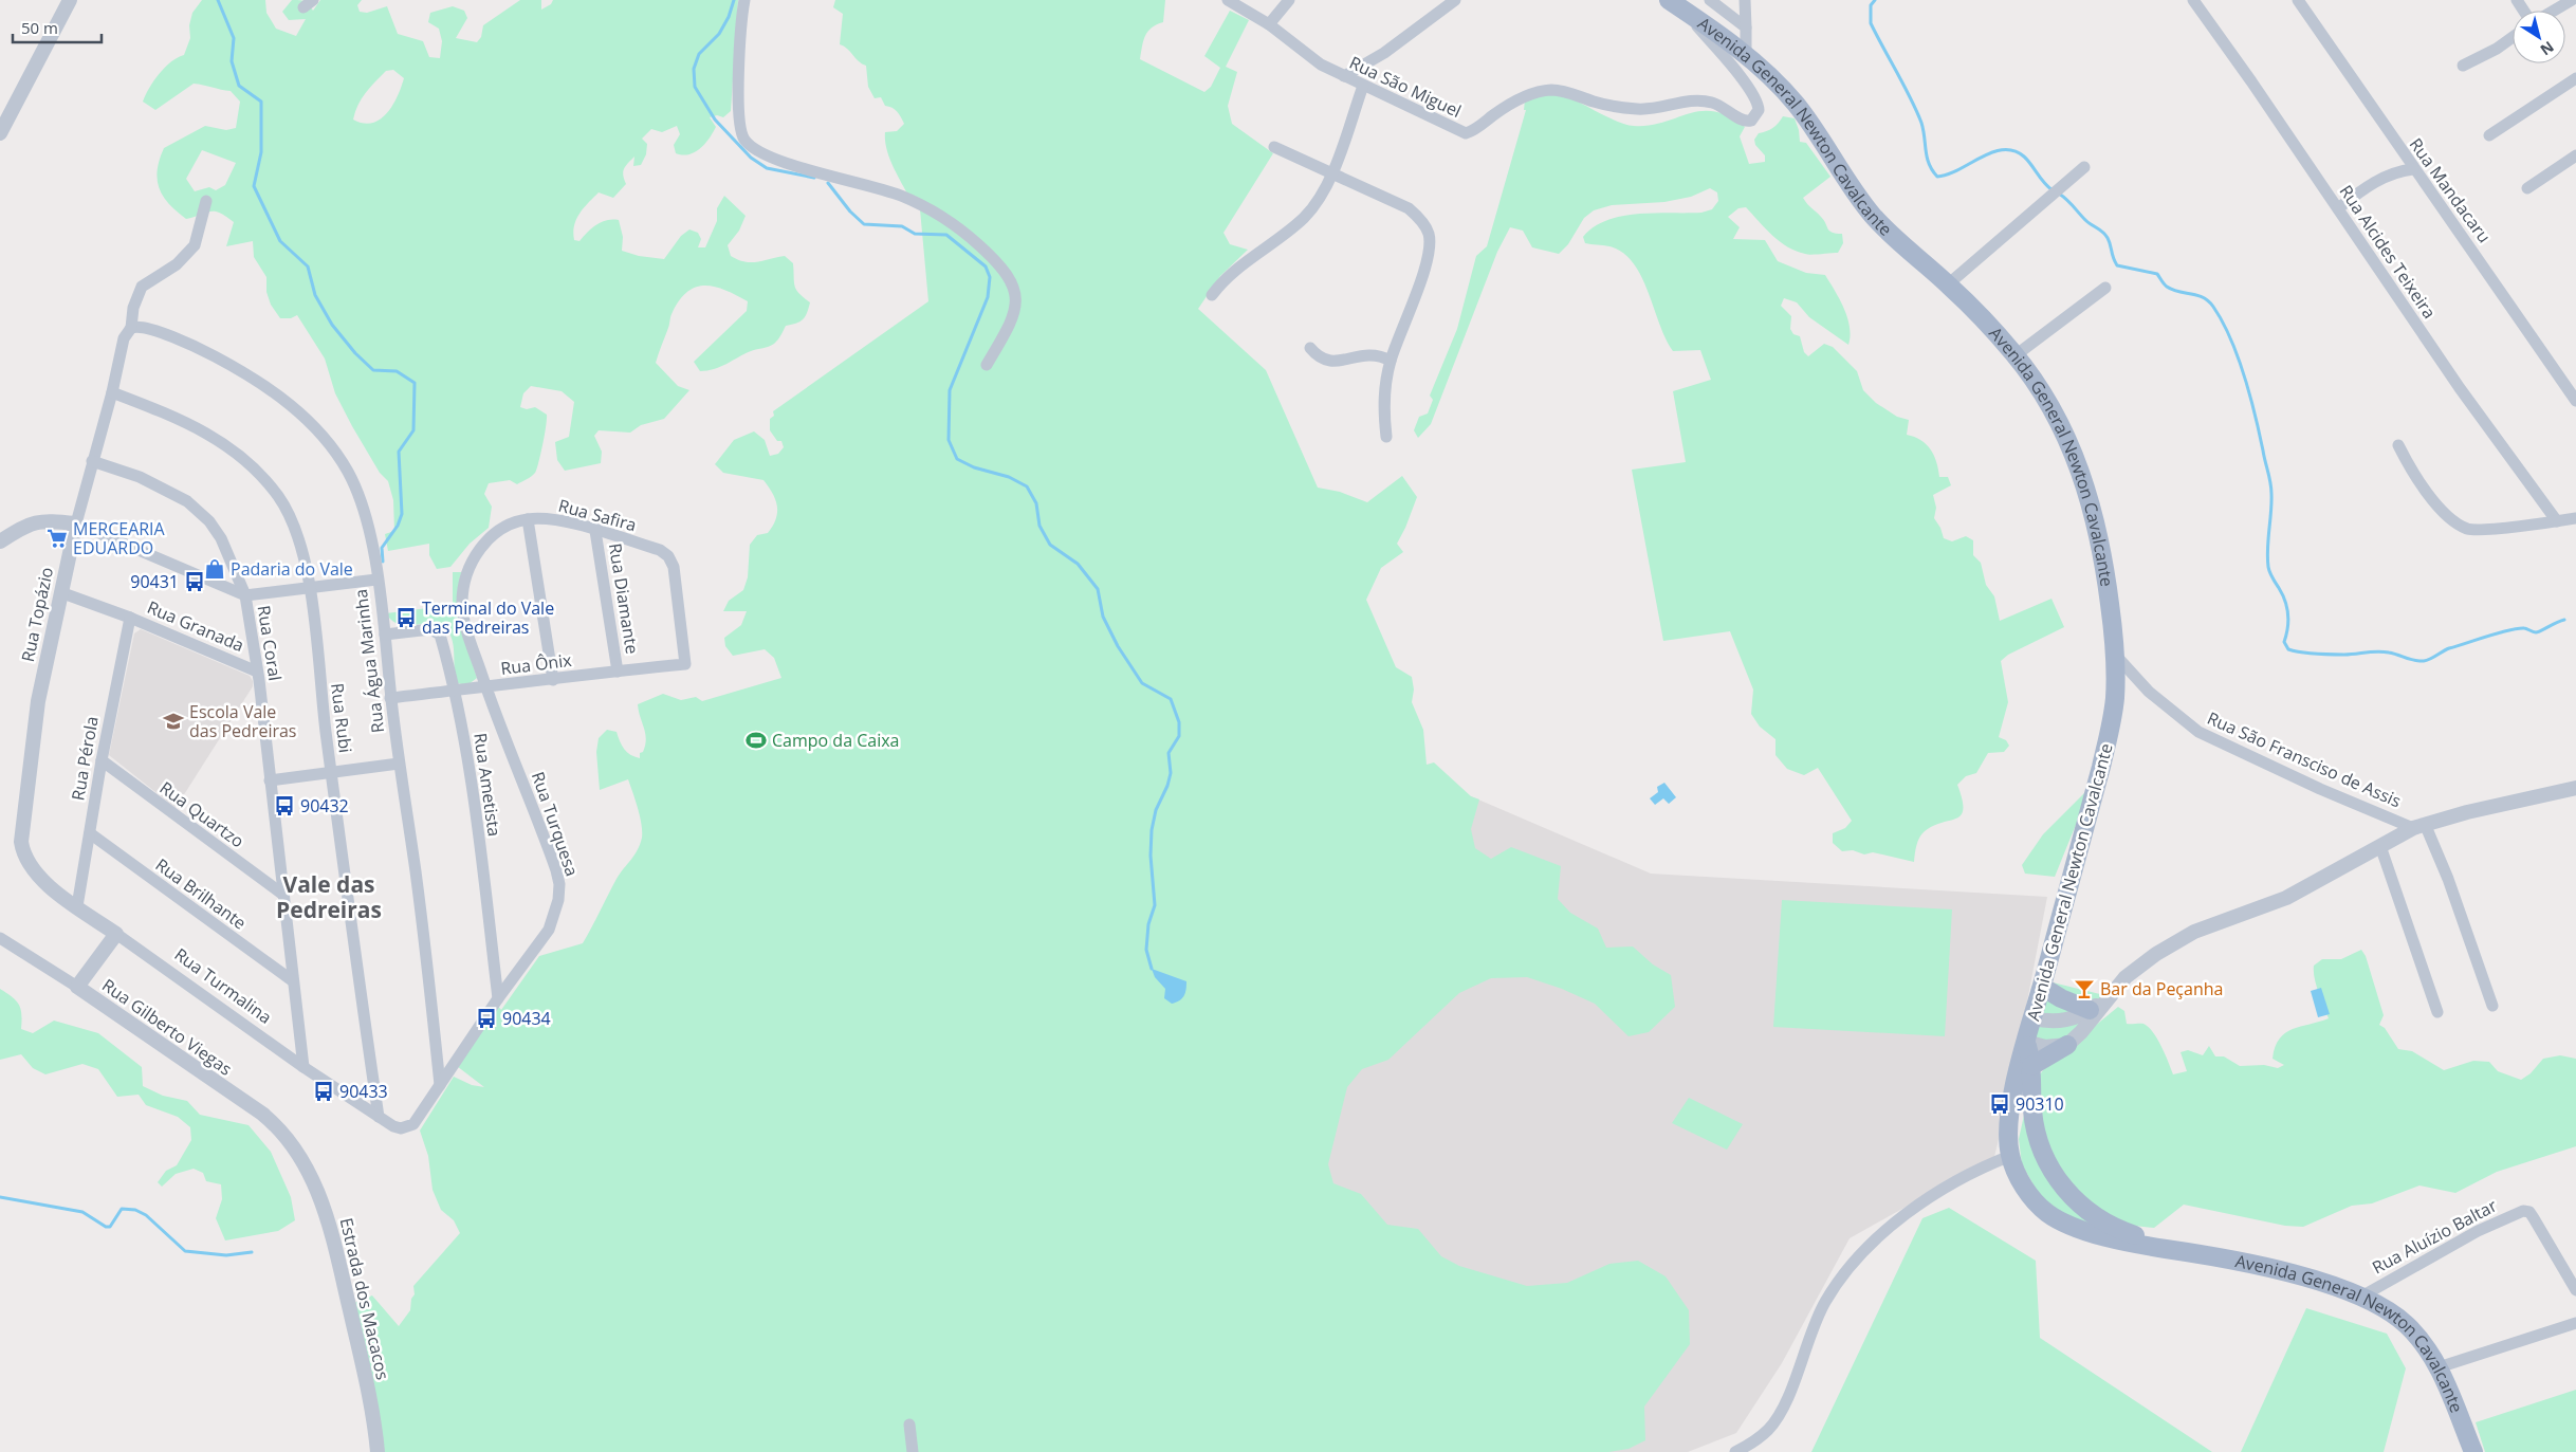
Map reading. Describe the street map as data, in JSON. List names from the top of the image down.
{
  "streets": {
    "main road": ["Avenida General Newton Cavalcante"],
    "street": [
      "Rua São Miguel",
      "Rua Mandacaru",
      "Rua Alcides Teixeira",
      "Rua Safira",
      "Rua Diamante",
      "Rua Topázio",
      "Rua Granada",
      "Rua Coral",
      "Rua Água Marinha",
      "Rua Ônix",
      "Rua Rubi",
      "Rua Pérola",
      "Rua São Fransciso de Assis",
      "Rua Ametista",
      "Rua Quartzo",
      "Rua Turquesa",
      "Rua Brilhante",
      "Rua Turmalina",
      "Rua Gilberto Viegas",
      "Rua Aluízio Baltar",
      "Estrada dos Macacos"
    ]
  },
  "crossings": [
    ["Rua São Miguel", "Avenida General Newton Cavalcante"],
    ["Avenida General Newton Cavalcante", "Rua São Fransciso de Assis"],
    ["Avenida General Newton Cavalcante", "Rua Aluízio Baltar"],
    ["Rua Safira", "Rua Diamante"],
    ["Rua Safira", "Rua Ônix"],
    ["Rua Safira", "Rua Turquesa"],
    ["Rua Diamante", "Rua Ônix"],
    ["Rua Topázio", "Rua Granada"],
    ["Rua Topázio", "Rua Coral"],
    ["Rua Topázio", "Rua Água Marinha"],
    ["Rua Topázio", "Rua Rubi"],
    ["Rua Topázio", "Rua Turmalina"],
    ["Rua Granada", "Rua Coral"],
    ["Rua Granada", "Rua Pérola"],
    ["Rua Coral", "Rua Quartzo"],
    ["Rua Coral", "Rua Brilhante"],
    ["Rua Coral", "Rua Turmalina"],
    ["Rua Água Marinha", "Rua Ônix"],
    ["Rua Água Marinha", "Rua Ametista"],
    ["Rua Água Marinha", "Rua Turquesa"],
    ["Rua Ônix", "Rua Ametista"],
    ["Rua Ônix", "Rua Turquesa"],
    ["Rua Rubi", "Rua Turmalina"],
    ["Rua Pérola", "Rua Quartzo"],
    ["Rua Pérola", "Rua Brilhante"],
    ["Rua Pérola", "Rua Turmalina"],
    ["Rua Ametista", "Rua Turquesa"],
    ["Rua Turquesa", "Rua Turmalina"],
    ["Rua Gilberto Viegas", "Estrada dos Macacos"]
  ],
  "districts": ["Vale das Pedreiras"],
  "places": {
    "supermarket": ["MERCEARIA EDUARDO"],
    "shop": ["Padaria do Vale"],
    "bus stop": [
      "90431",
      "Terminal do Vale das Pedreiras",
      "90432",
      "90434",
      "90433",
      "90310"
    ],
    "school or university": ["Escola Vale das Pedreiras"],
    "sports": ["Campo da Caixa"],
    "bar": ["Bar da Peçanha"]
  },
  "scale_bar": "50 m",
  "north": "bottom right"
}
